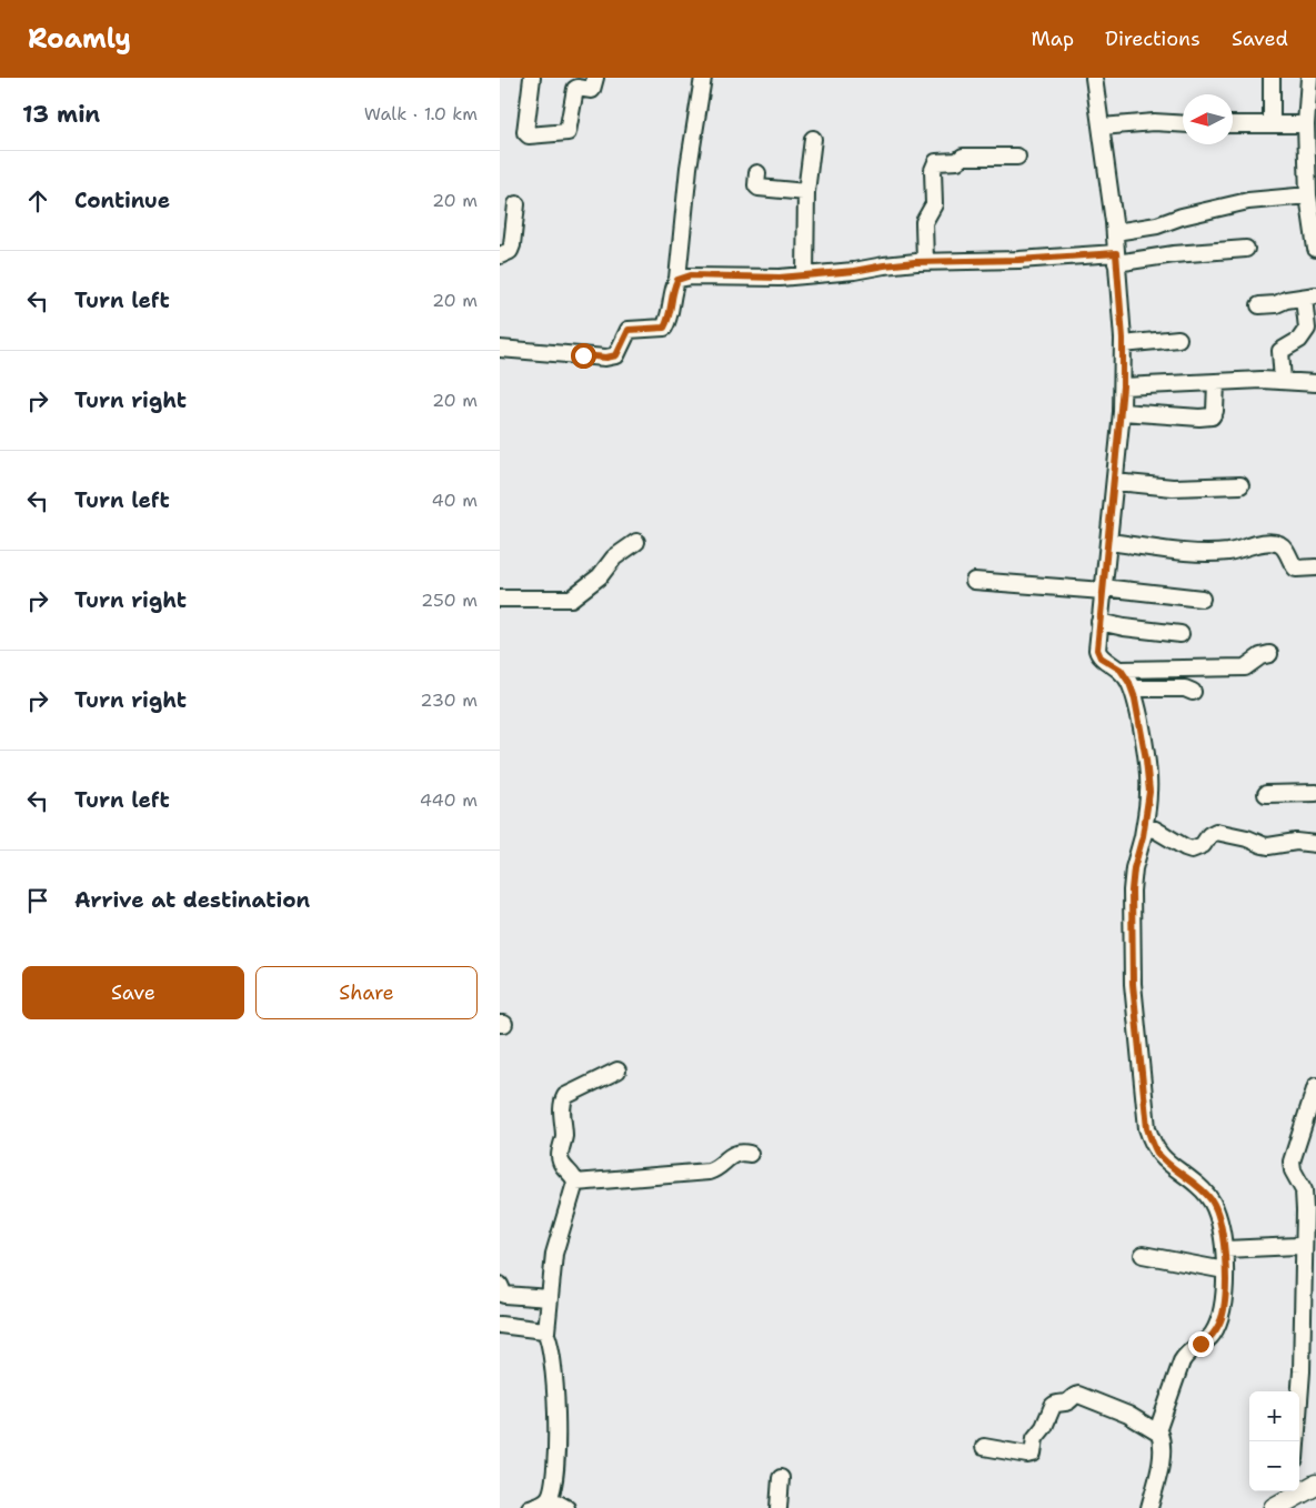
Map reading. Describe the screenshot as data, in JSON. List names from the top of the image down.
{
  "north": "left",
  "page": {
    "header": "Roamly",
    "nav": ["Map", "Directions", "Saved"],
    "heading": ["13 min", "Walk · 1.0 km"],
    "list": [
      ["Continue", "20 m"],
      ["Turn left", "20 m"],
      ["Turn right", "20 m"],
      ["Turn left", "40 m"],
      ["Turn right", "250 m"],
      ["Turn right", "230 m"],
      ["Turn left", "440 m"],
      "Arrive at destination"
    ],
    "buttons": ["Save", "Share"],
    "map_buttons": ["+", "−"]
  }
}
